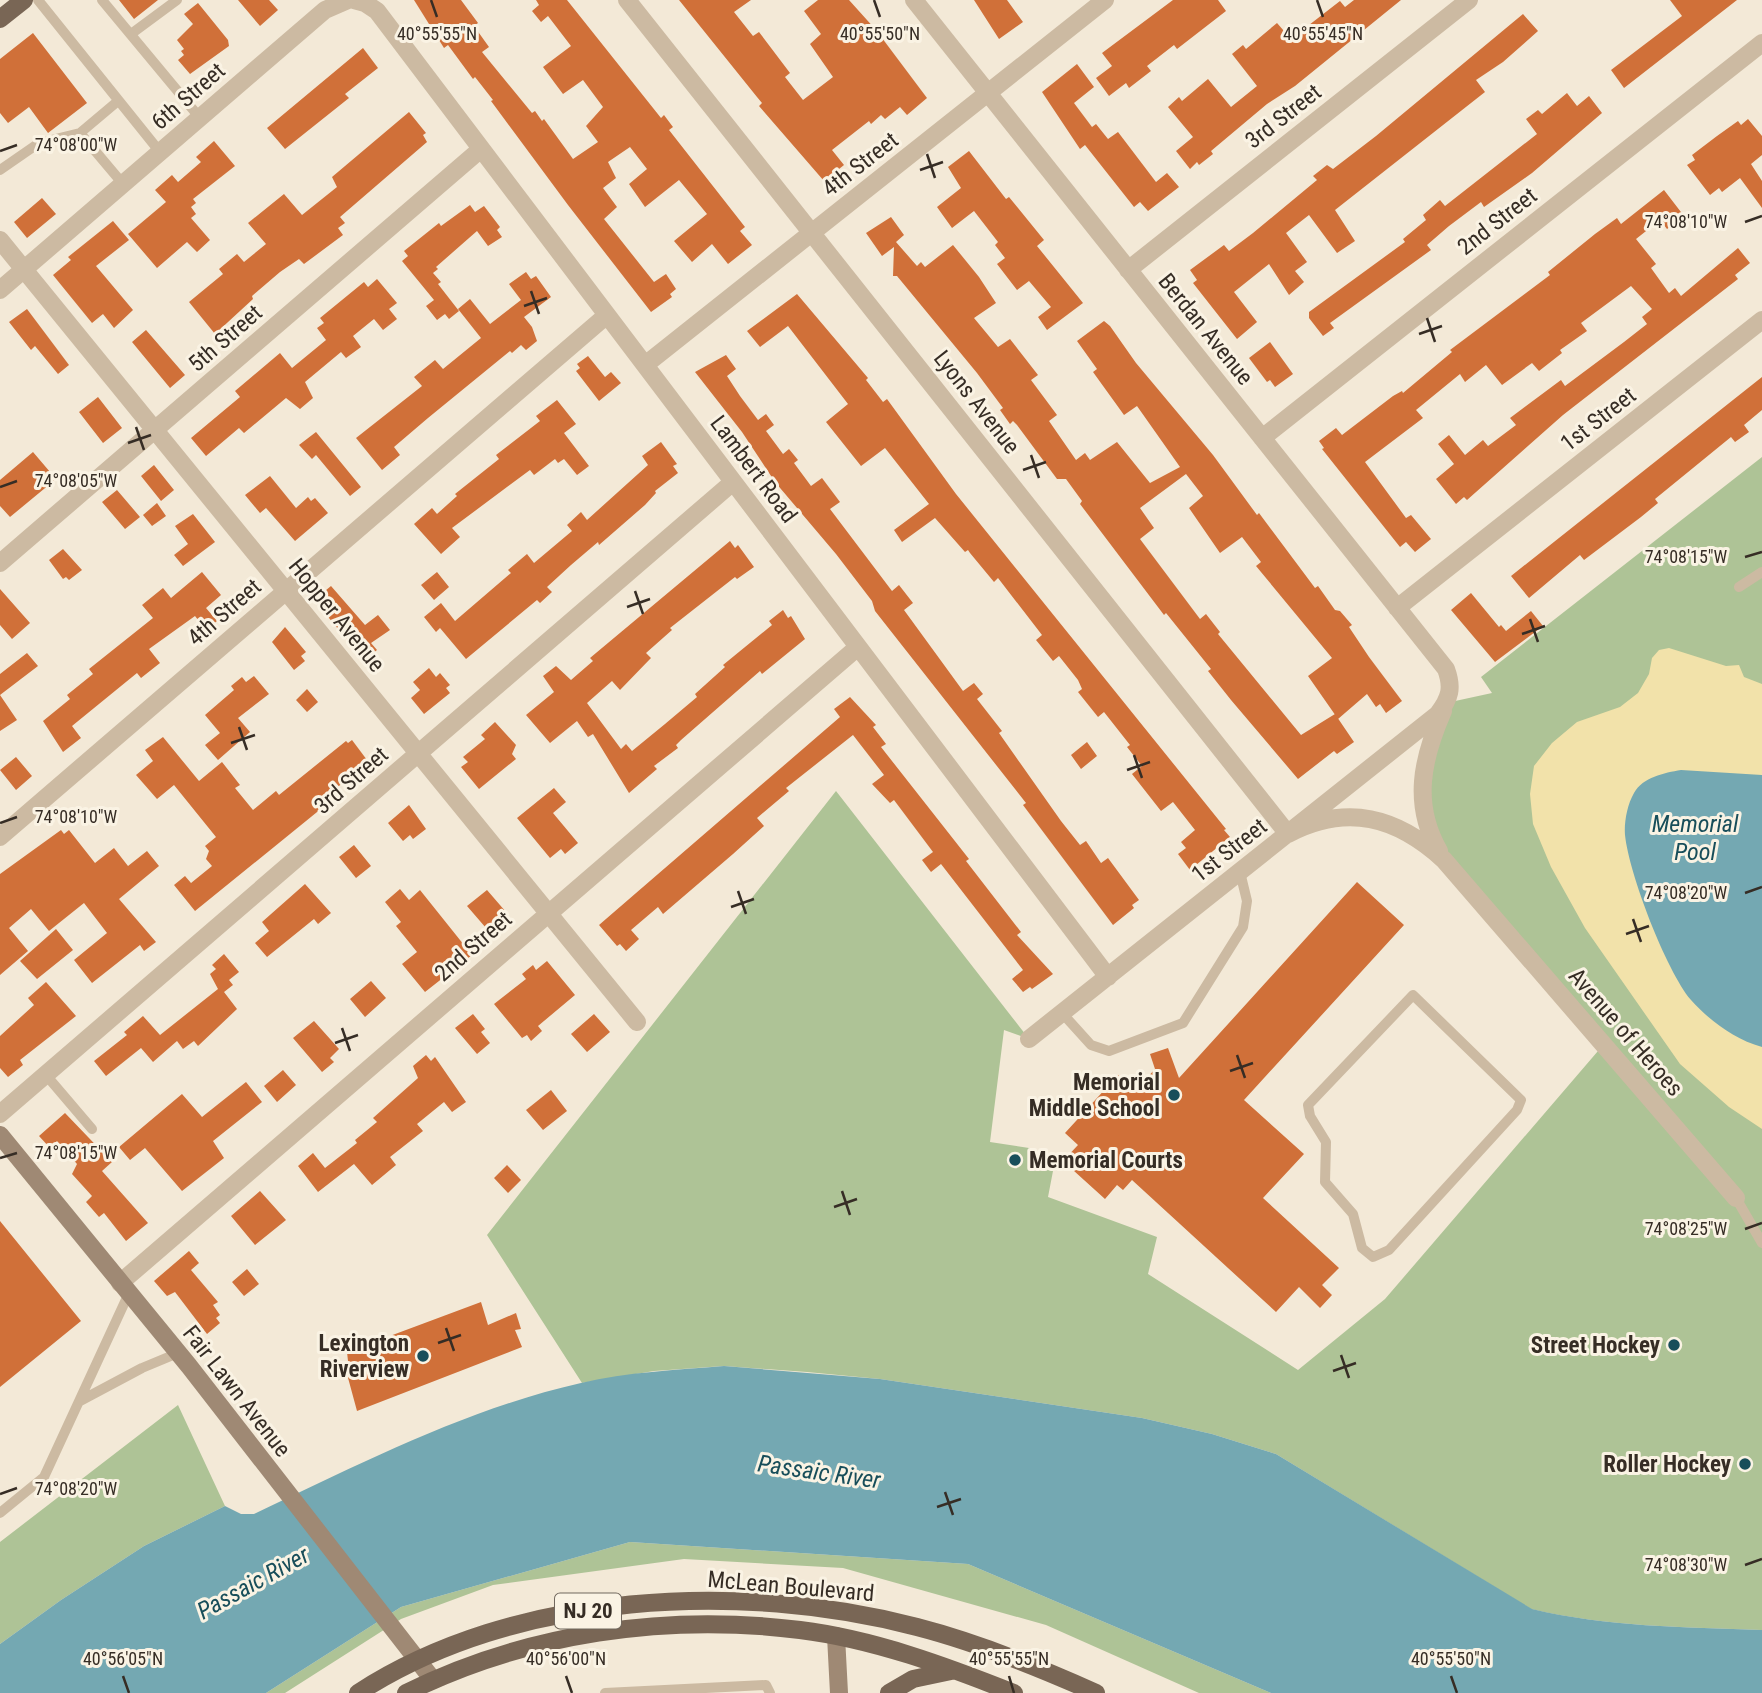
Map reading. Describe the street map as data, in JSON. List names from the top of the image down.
{
  "streets": {
    "main road": ["Fair Lawn Avenue", "McLean Boulevard", "NJ 20"],
    "street": [
      "6th Street",
      "3rd Street",
      "4th Street",
      "2nd Street",
      "Berdan Avenue",
      "5th Street",
      "Lyons Avenue",
      "1st Street",
      "Lambert Road",
      "Hopper Avenue",
      "Avenue of Heroes"
    ]
  },
  "crossings": [
    ["6th Street", "Hopper Avenue"],
    ["3rd Street", "Berdan Avenue"],
    ["3rd Street", "Lambert Road"],
    ["3rd Street", "Hopper Avenue"],
    ["4th Street", "Berdan Avenue"],
    ["4th Street", "Lyons Avenue"],
    ["4th Street", "Lambert Road"],
    ["4th Street", "Hopper Avenue"],
    ["2nd Street", "Berdan Avenue"],
    ["2nd Street", "Lambert Road"],
    ["2nd Street", "Hopper Avenue"],
    ["2nd Street", "Fair Lawn Avenue"],
    ["Berdan Avenue", "1st Street"],
    ["Berdan Avenue", "Avenue of Heroes"],
    ["5th Street", "Lambert Road"],
    ["5th Street", "Hopper Avenue"],
    ["Lyons Avenue", "1st Street"],
    ["Lyons Avenue", "Avenue of Heroes"],
    ["1st Street", "Lambert Road"],
    ["1st Street", "Avenue of Heroes"],
    ["Fair Lawn Avenue", "McLean Boulevard"]
  ],
  "water": ["Memorial Pool", "Passaic River"],
  "places": [
    "Memorial Middle School",
    "Memorial Courts",
    "Street Hockey",
    "Lexington Riverview",
    "Roller Hockey"
  ],
  "coordinates": [
    "40°55'45\"N",
    "40°55'55\"N",
    "40°55'50\"N",
    "74°08'00\"W",
    "74°08'10\"W",
    "74°08'05\"W",
    "74°08'15\"W",
    "74°08'20\"W",
    "74°08'25\"W",
    "74°08'30\"W",
    "40°56'05\"N",
    "40°56'00\"N"
  ]
}
